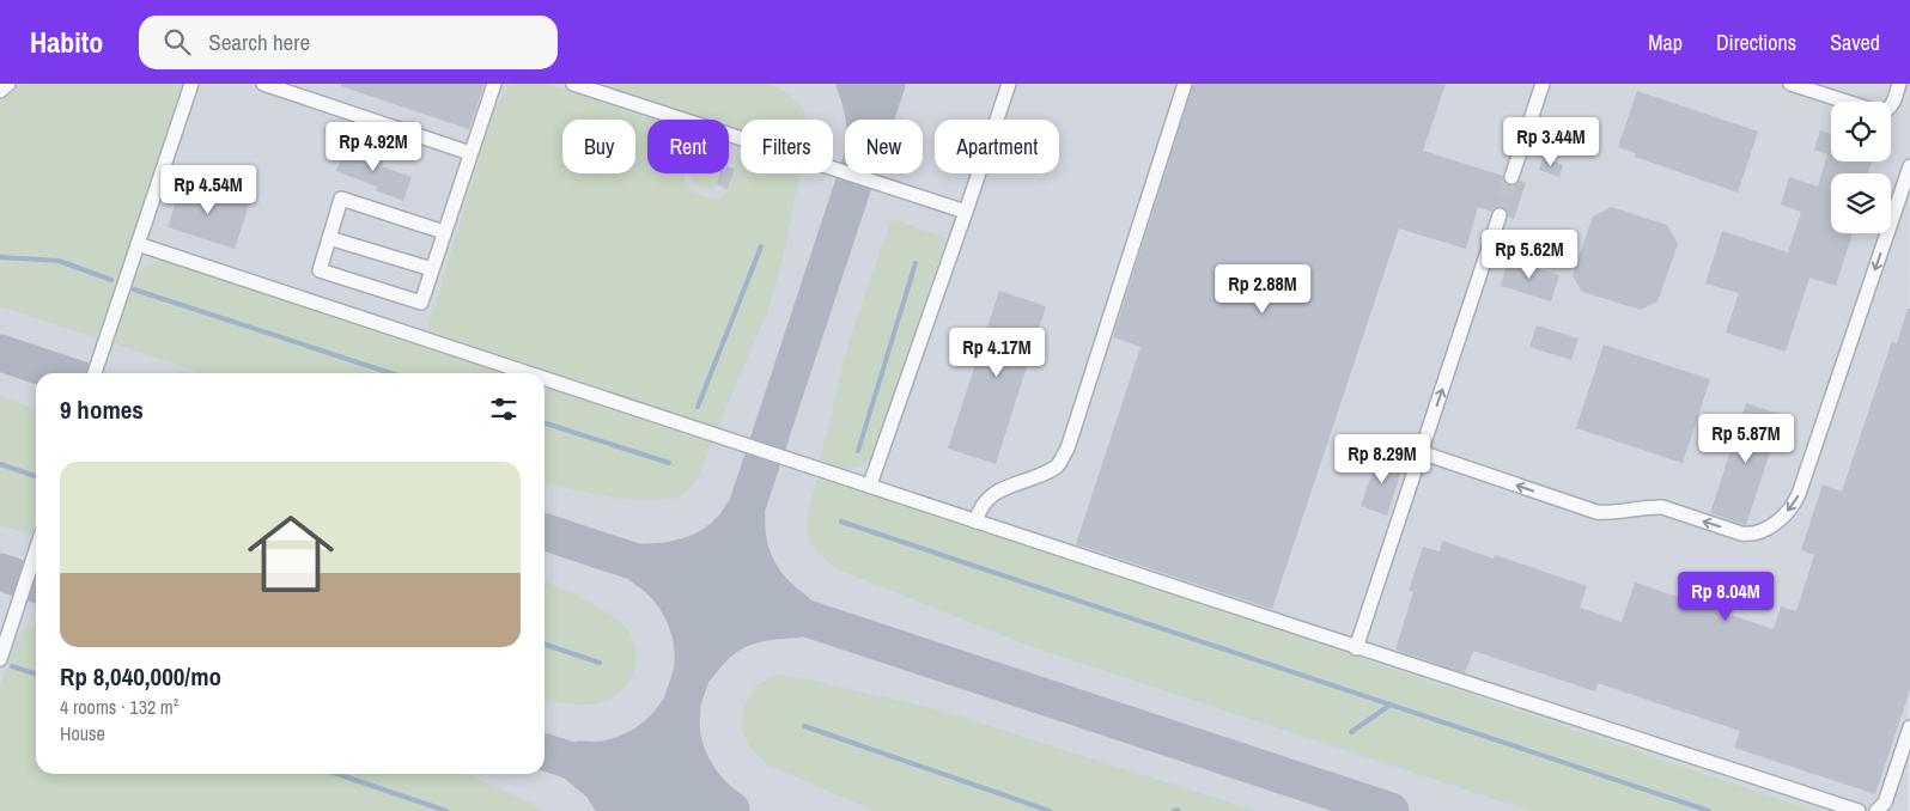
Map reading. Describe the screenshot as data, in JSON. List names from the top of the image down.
{
  "page": {
    "header": "Habito",
    "search": "Search here",
    "nav": ["Map", "Directions", "Saved"],
    "price": [
      "Rp 3.44M",
      "Rp 4.92M",
      "Rp 4.54M",
      "Rp 5.62M",
      "Rp 2.88M",
      "Rp 4.17M",
      "Rp 5.87M",
      "Rp 8.29M",
      "Rp 8.04M"
    ],
    "chip": [
      "Buy",
      "Rent",
      "Filters",
      "New",
      "Apartment"
    ],
    "heading": "9 homes",
    "list": [
      {
        "name": "Rp 8,040,000/mo",
        "note": "4 rooms · 132 m² · House"
      }
    ]
  }
}
